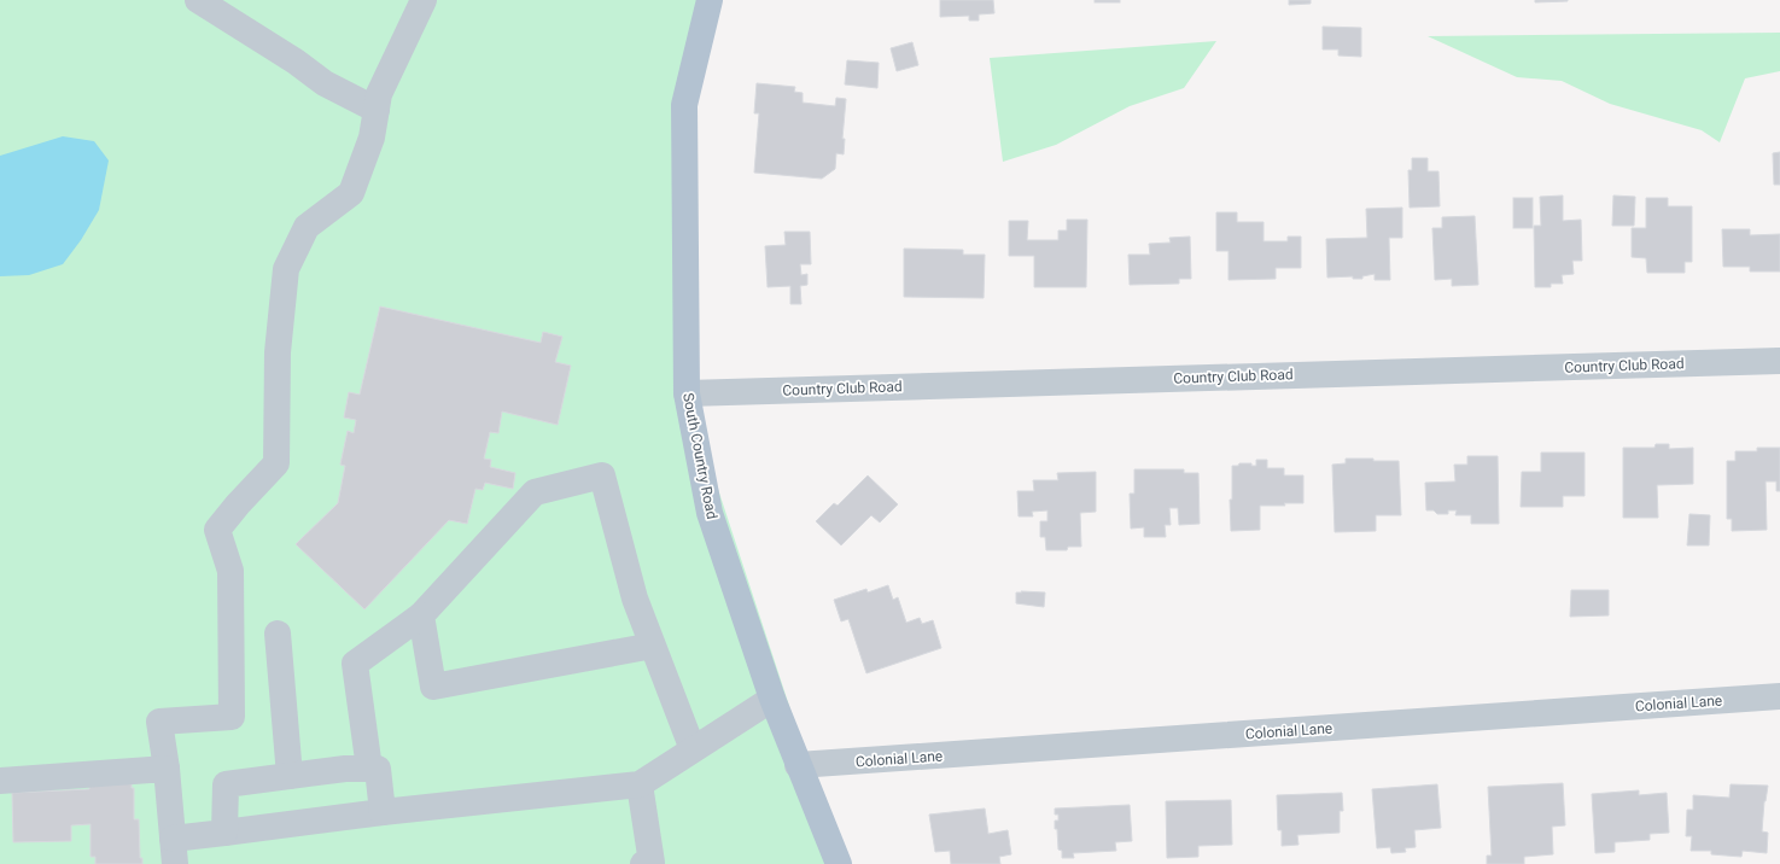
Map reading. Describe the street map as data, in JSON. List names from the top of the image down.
{
  "streets": {
    "main road": ["South Country Road"],
    "street": ["Country Club Road", "Colonial Lane"]
  },
  "crossings": [
    ["Country Club Road", "South Country Road"],
    ["South Country Road", "Colonial Lane"]
  ]
}
